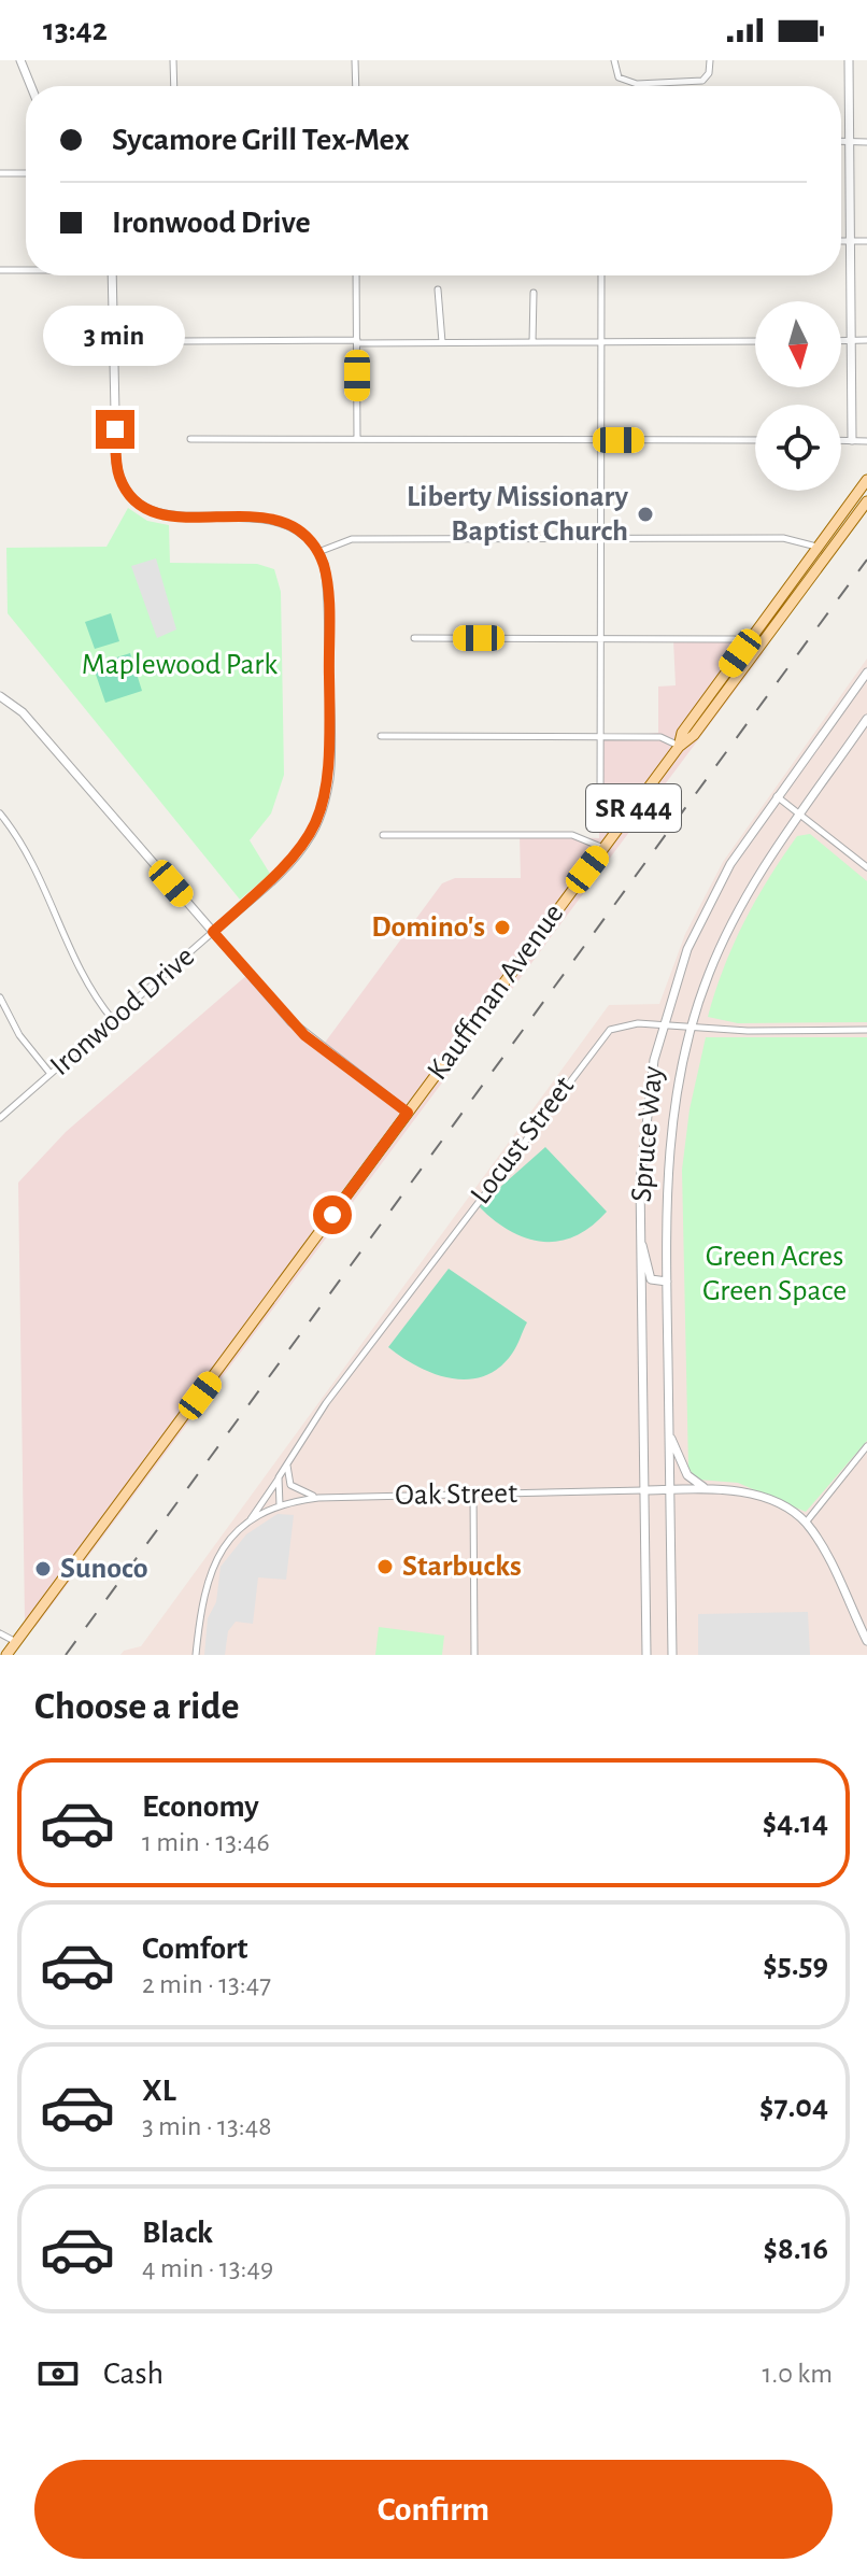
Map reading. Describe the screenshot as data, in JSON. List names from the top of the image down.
{
  "streets": {
    "main road": ["SR 444", "Kauffman Avenue"],
    "street": [
      "Ironwood Drive",
      "Spruce Way",
      "Locust Street",
      "Oak Street"
    ]
  },
  "crossings": [
    ["Spruce Way", "Locust Street"],
    ["Spruce Way", "Oak Street"],
    ["Locust Street", "Oak Street"]
  ],
  "parks": ["Maplewood Park", "Green Acres Green Space"],
  "places": [
    "Liberty Missionary Baptist Church",
    "Domino's",
    "Starbucks",
    "Sunoco"
  ],
  "north": "bottom",
  "page": {
    "status": "13:42",
    "banner": ["Sycamore Grill Tex-Mex", "Ironwood Drive"],
    "bubble": "3 min",
    "heading": "Choose a ride",
    "list": [
      {
        "name": "Economy",
        "note": "1 min · 13:46",
        "value": "$4.14"
      },
      {
        "name": "Comfort",
        "note": "2 min · 13:47",
        "value": "$5.59"
      },
      {
        "name": "XL",
        "note": "3 min · 13:48",
        "value": "$7.04"
      },
      {
        "name": "Black",
        "note": "4 min · 13:49",
        "value": "$8.16"
      }
    ],
    "pay": ["Cash", "1.0 km"],
    "buttons": "Confirm"
  }
}
